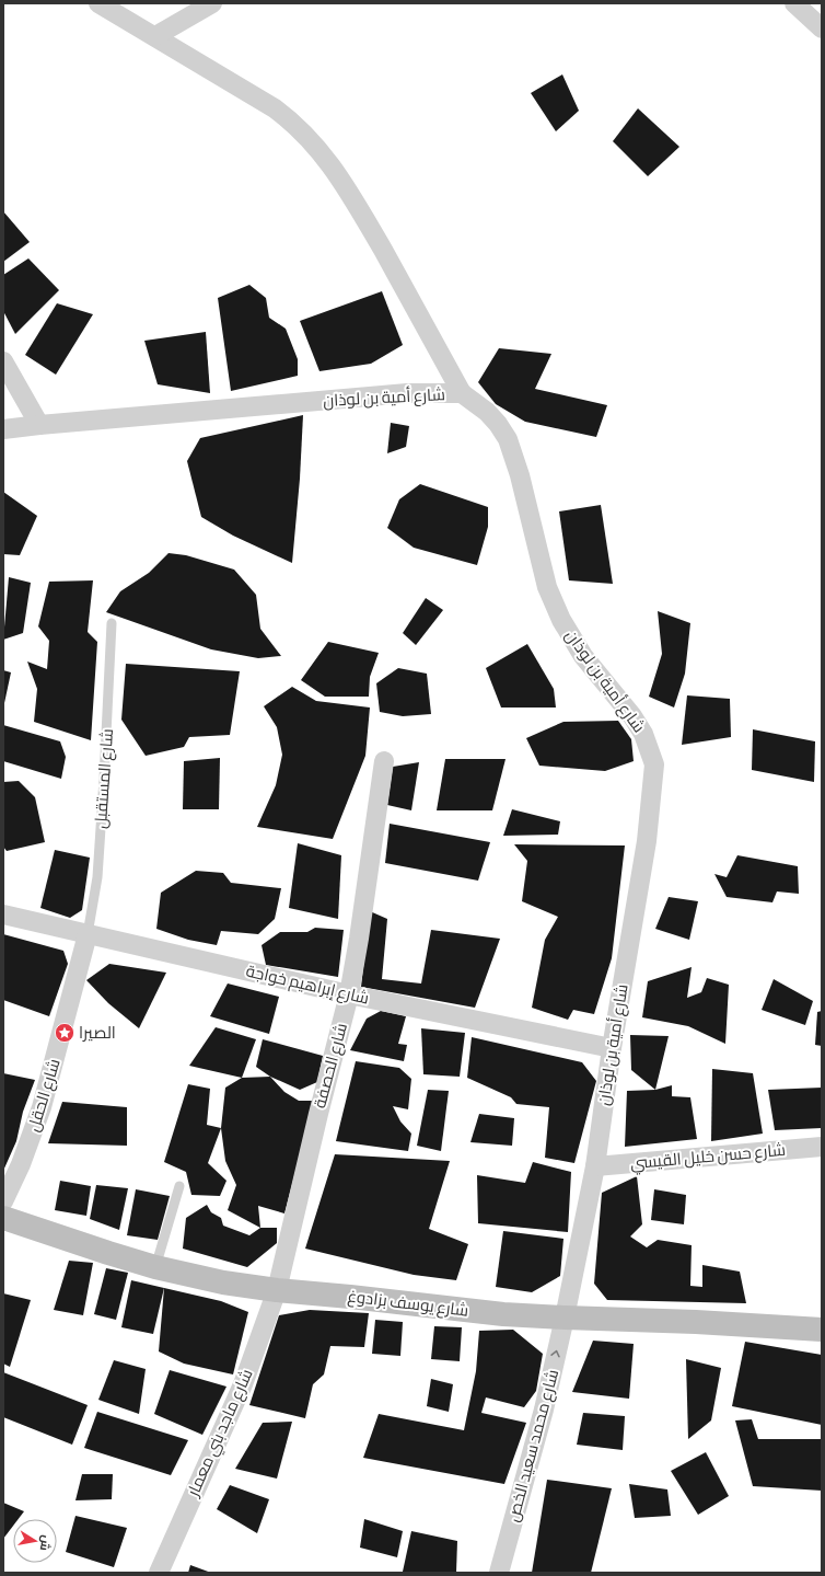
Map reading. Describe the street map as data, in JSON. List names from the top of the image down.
{
  "streets": {
    "main road": ["شارع يوسف بزادوغ"],
    "street": [
      "شارع أمية بن لوذان",
      "شارع إبراهيم خواجة",
      "شارع الحصفة",
      "شارع الحقل",
      "شارع حسن خليل القيسي",
      "شارع ماجد بني معمار",
      "شارع محمد سعيد الخص"
    ],
    "lane": ["شارع المستقبل"]
  },
  "crossings": [
    ["شارع أمية بن لوذان", "شارع إبراهيم خواجة"],
    ["شارع أمية بن لوذان", "شارع حسن خليل القيسي"],
    ["شارع أمية بن لوذان", "شارع يوسف بزادوغ"],
    ["شارع أمية بن لوذان", "شارع محمد سعيد الخص"],
    ["شارع المستقبل", "شارع إبراهيم خواجة"],
    ["شارع المستقبل", "شارع الحقل"],
    ["شارع إبراهيم خواجة", "شارع الحصفة"],
    ["شارع إبراهيم خواجة", "شارع الحقل"],
    ["شارع الحصفة", "شارع يوسف بزادوغ"],
    ["شارع الحصفة", "شارع ماجد بني معمار"],
    ["شارع يوسف بزادوغ", "شارع ماجد بني معمار"],
    ["شارع يوسف بزادوغ", "شارع محمد سعيد الخص"]
  ],
  "one_way": ["شارع محمد سعيد الخص"],
  "places": {
    "place": ["الصيرا"]
  },
  "north": "right"
}
